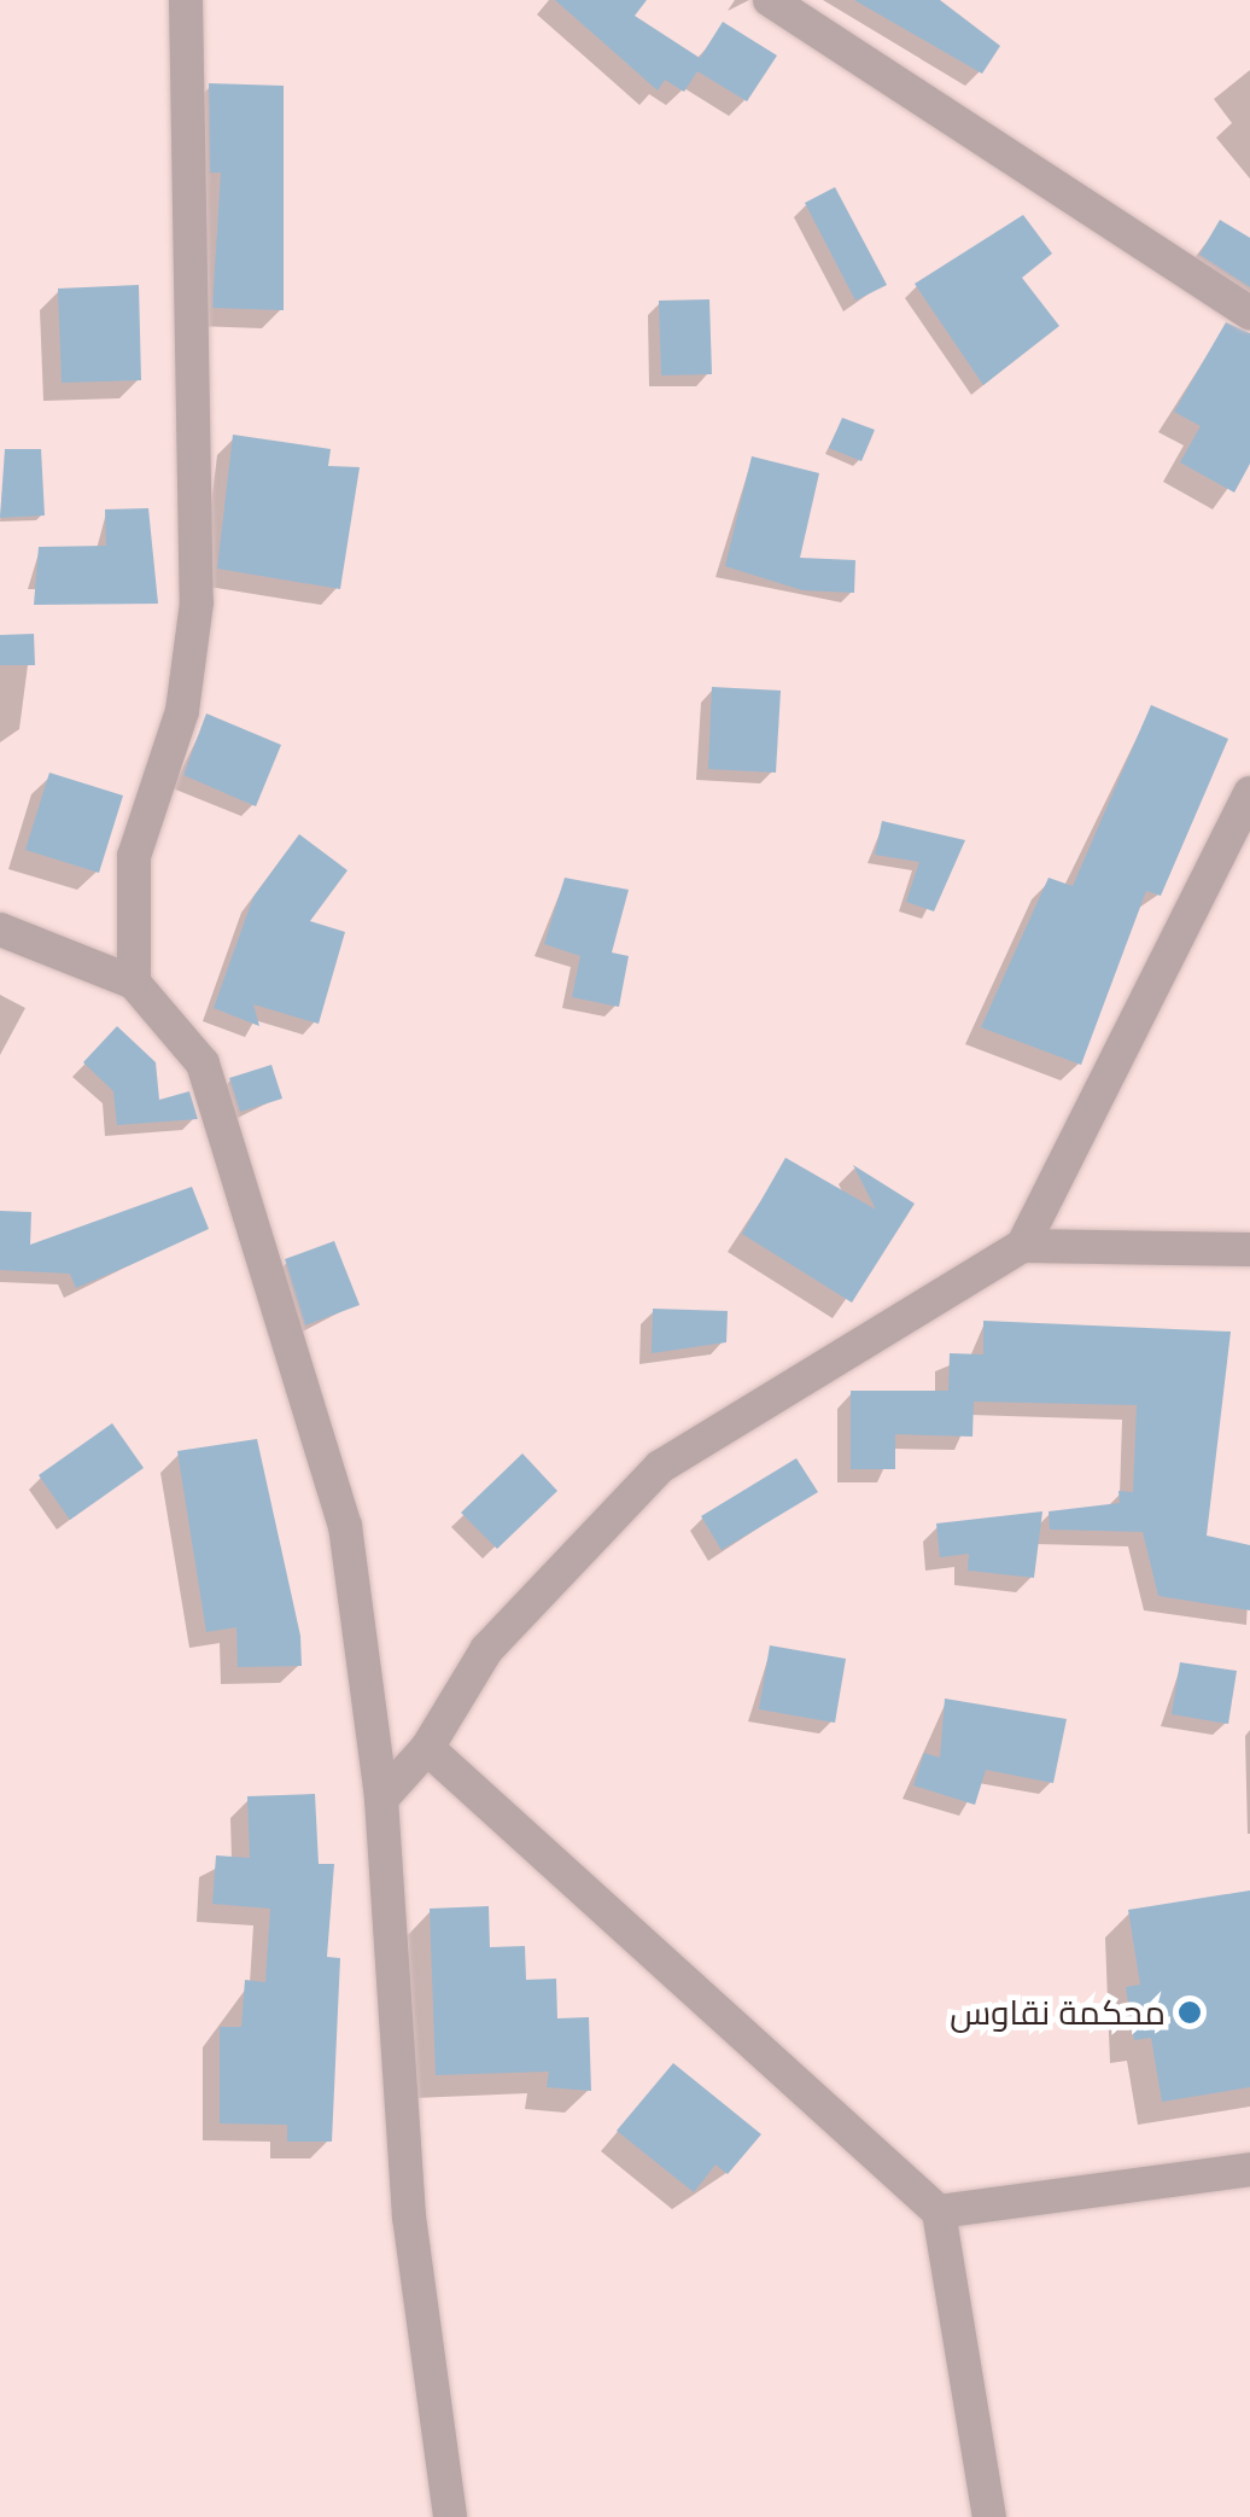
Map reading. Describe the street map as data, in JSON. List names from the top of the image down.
{
  "places": ["محكمة نقاوس"]
}
